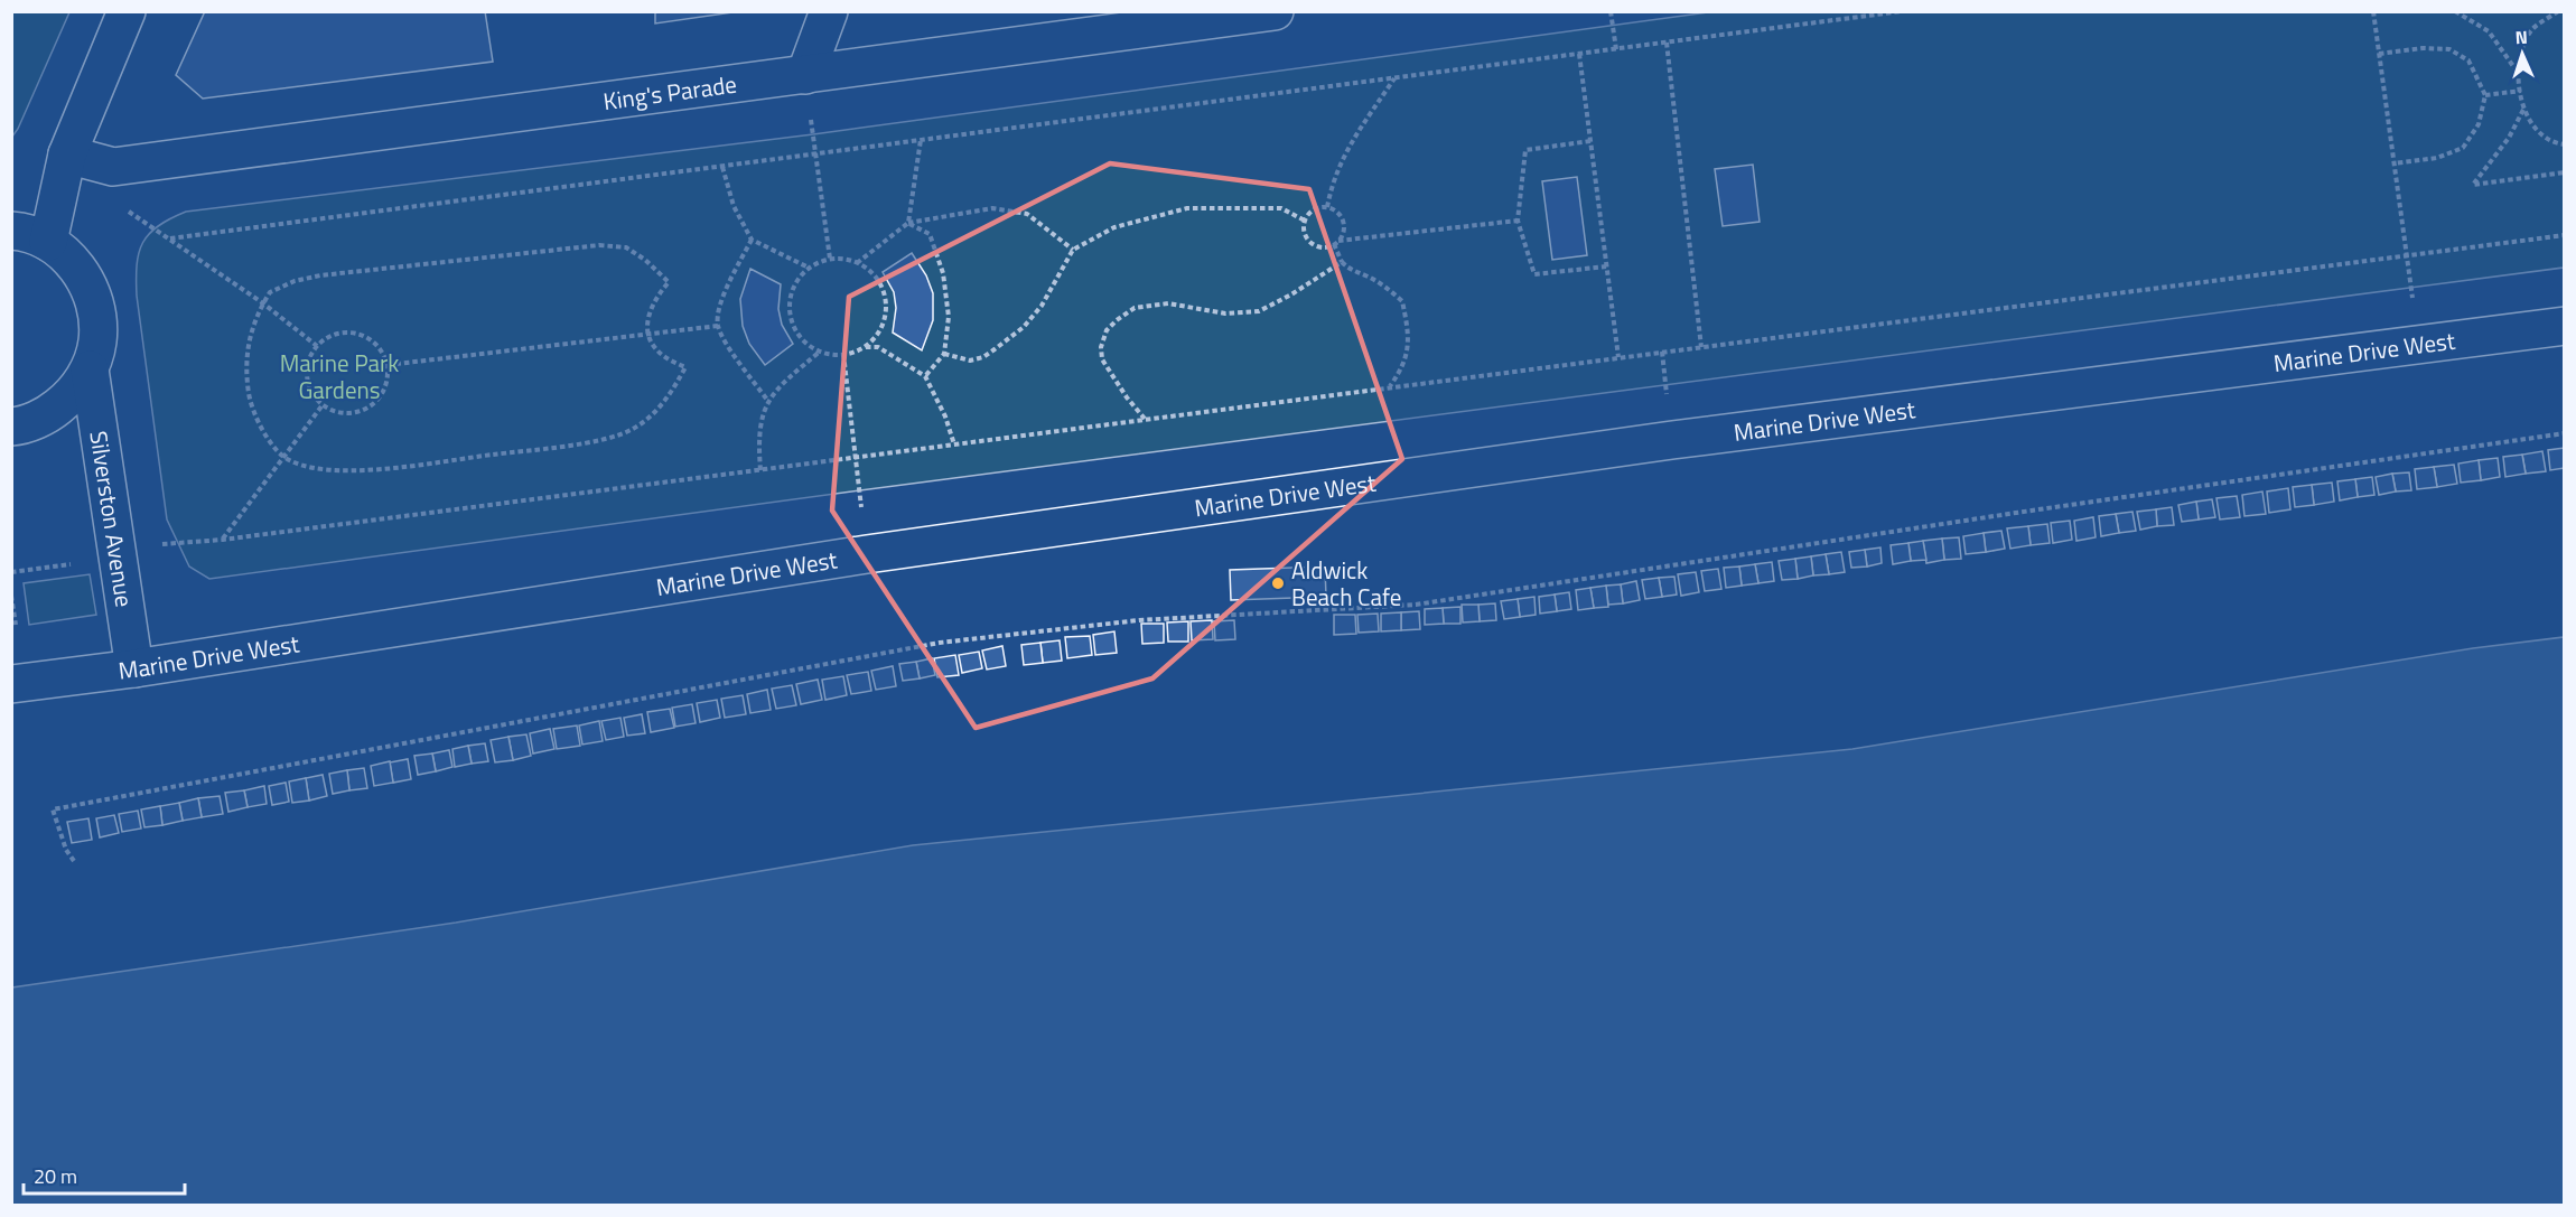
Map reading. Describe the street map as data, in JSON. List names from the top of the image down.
{
  "streets": {
    "street": ["King's Parade", "Marine Drive West", "Silverston Avenue"]
  },
  "crossings": [
    ["Marine Drive West", "Silverston Avenue"]
  ],
  "parks": ["Marine Park Gardens"],
  "places": ["Aldwick Beach Cafe"],
  "scale_bar": "20 m",
  "north": "top"
}
